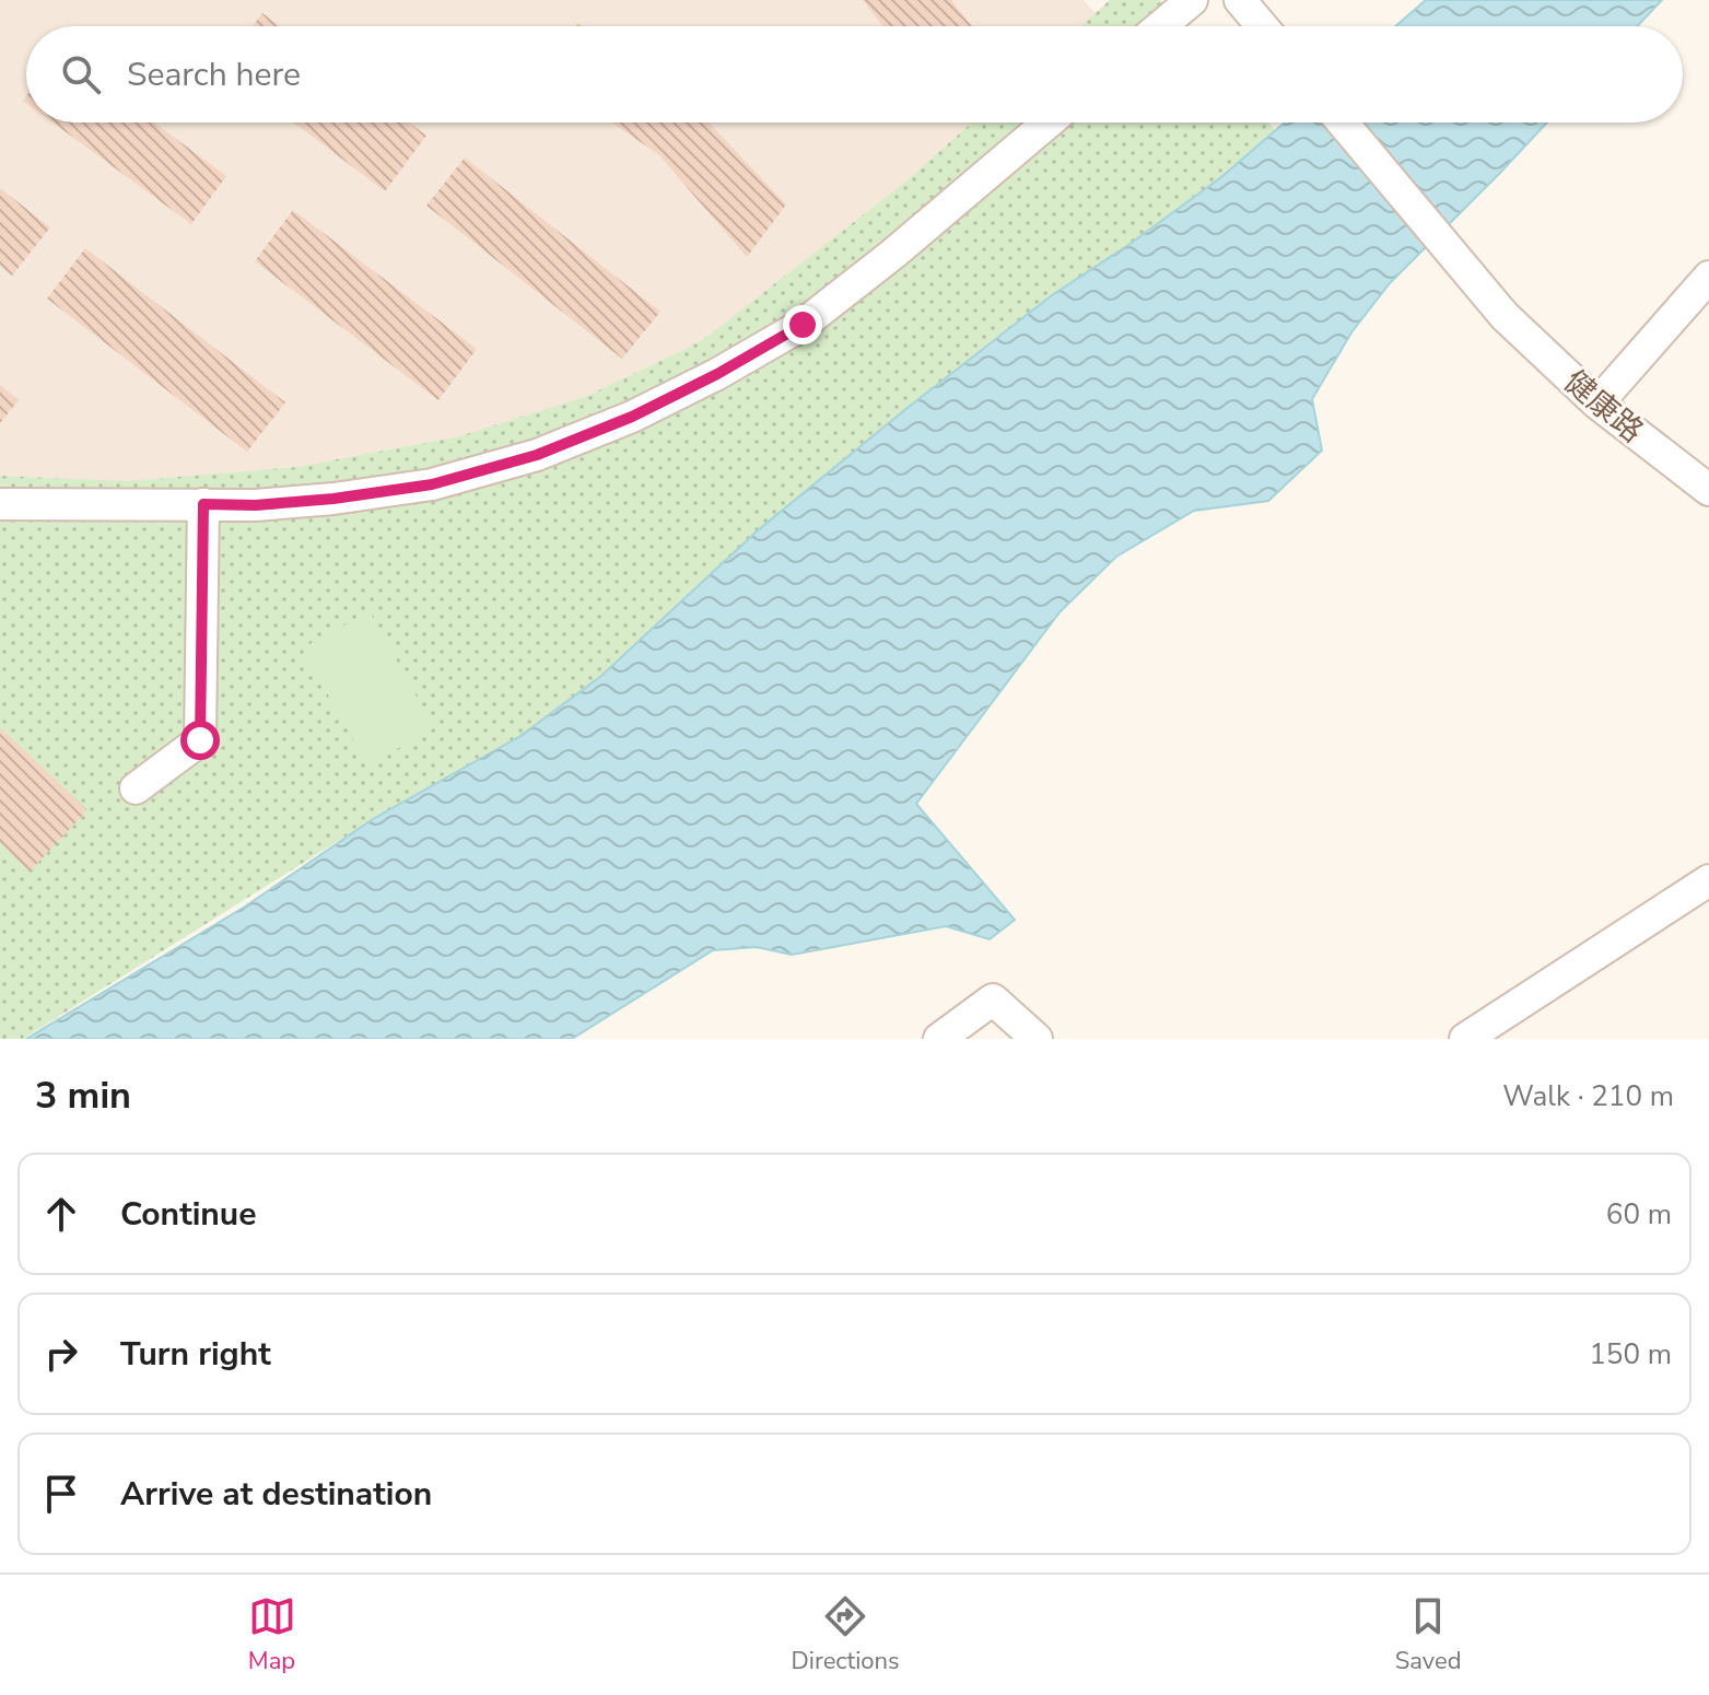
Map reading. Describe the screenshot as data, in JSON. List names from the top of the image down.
{
  "streets": {
    "street": ["健康路"]
  },
  "page": {
    "search": "Search here",
    "heading": ["3 min", "Walk · 210 m"],
    "list": [
      ["Continue", "60 m"],
      ["Turn right", "150 m"],
      "Arrive at destination"
    ],
    "nav": ["Map", "Directions", "Saved"]
  }
}
